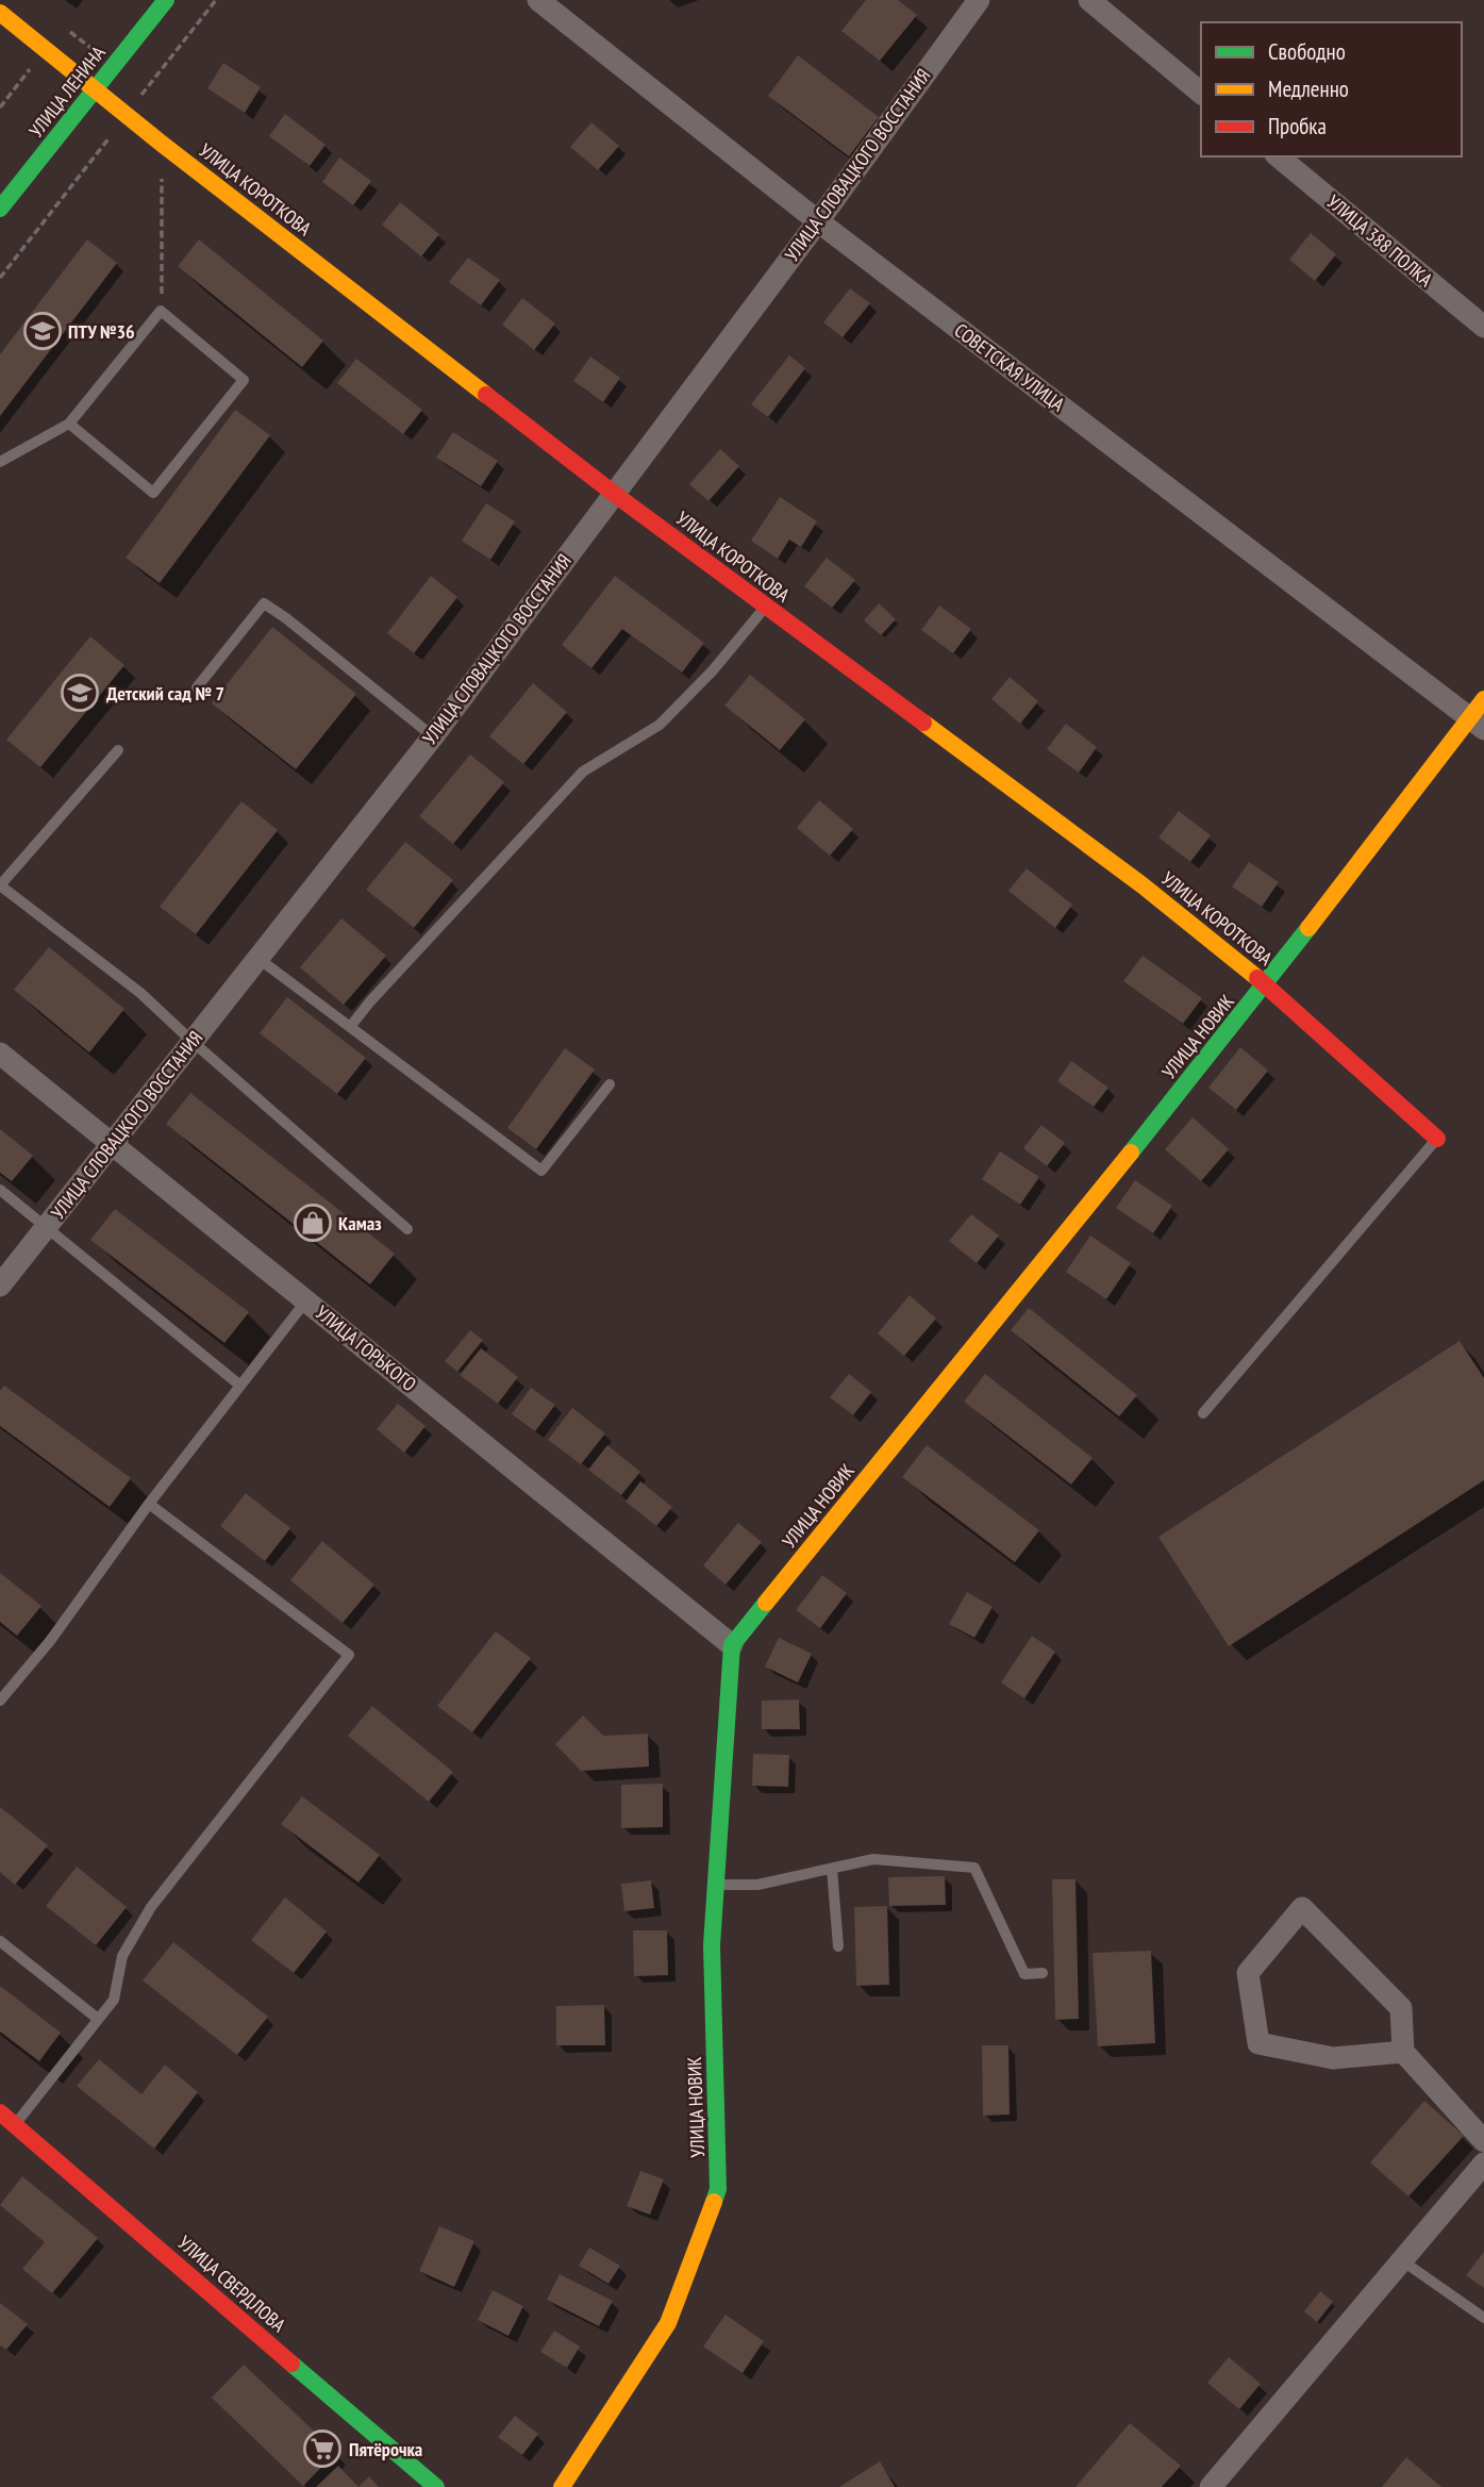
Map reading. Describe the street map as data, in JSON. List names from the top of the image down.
{
  "streets": {
    "street": [
      "УЛИЦА ЛЕНИНА",
      "УЛИЦА СЛОВАЦКОГО ВОССТАНИЯ",
      "УЛИЦА КОРОТКОВА",
      "УЛИЦА 388 ПОЛКА",
      "СОВЕТСКАЯ УЛИЦА",
      "УЛИЦА НОВИК",
      "УЛИЦА ГОРЬКОГО",
      "УЛИЦА СВЕРДЛОВА"
    ]
  },
  "crossings": [
    ["УЛИЦА ЛЕНИНА", "УЛИЦА КОРОТКОВА"],
    ["УЛИЦА СЛОВАЦКОГО ВОССТАНИЯ", "УЛИЦА КОРОТКОВА"],
    ["УЛИЦА СЛОВАЦКОГО ВОССТАНИЯ", "СОВЕТСКАЯ УЛИЦА"],
    ["УЛИЦА СЛОВАЦКОГО ВОССТАНИЯ", "УЛИЦА ГОРЬКОГО"],
    ["УЛИЦА КОРОТКОВА", "УЛИЦА НОВИК"],
    ["СОВЕТСКАЯ УЛИЦА", "УЛИЦА НОВИК"],
    ["УЛИЦА НОВИК", "УЛИЦА ГОРЬКОГО"]
  ],
  "places": {
    "school or university": ["ПТУ №36", "Детский сад № 7"],
    "shop": ["Камаз"],
    "supermarket": ["Пятёрочка"]
  },
  "legend": ["Свободно", "Медленно", "Пробка"]
}
